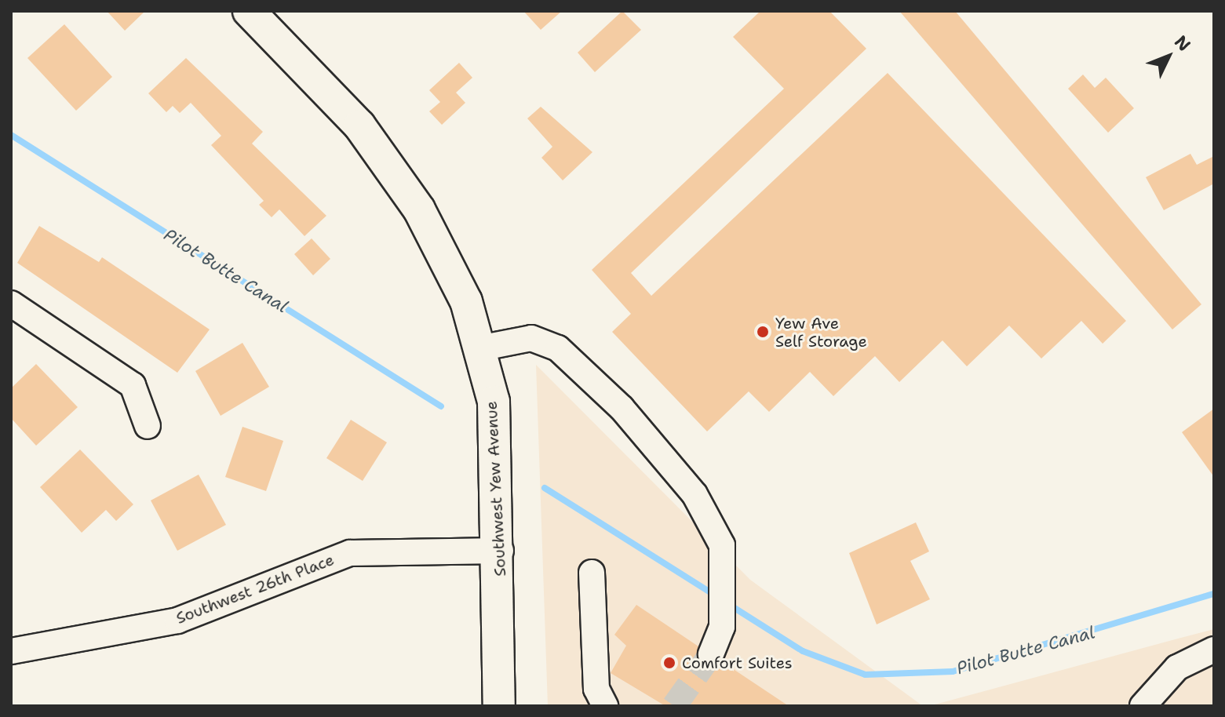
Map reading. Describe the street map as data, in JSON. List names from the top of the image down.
{
  "streets": {
    "main road": ["Southwest Yew Avenue"],
    "street": ["Southwest 26th Place"]
  },
  "crossings": [
    ["Southwest Yew Avenue", "Southwest 26th Place"]
  ],
  "water": ["Pilot Butte Canal"],
  "places": ["Yew Ave Self Storage", "Comfort Suites"],
  "north": "top right"
}
